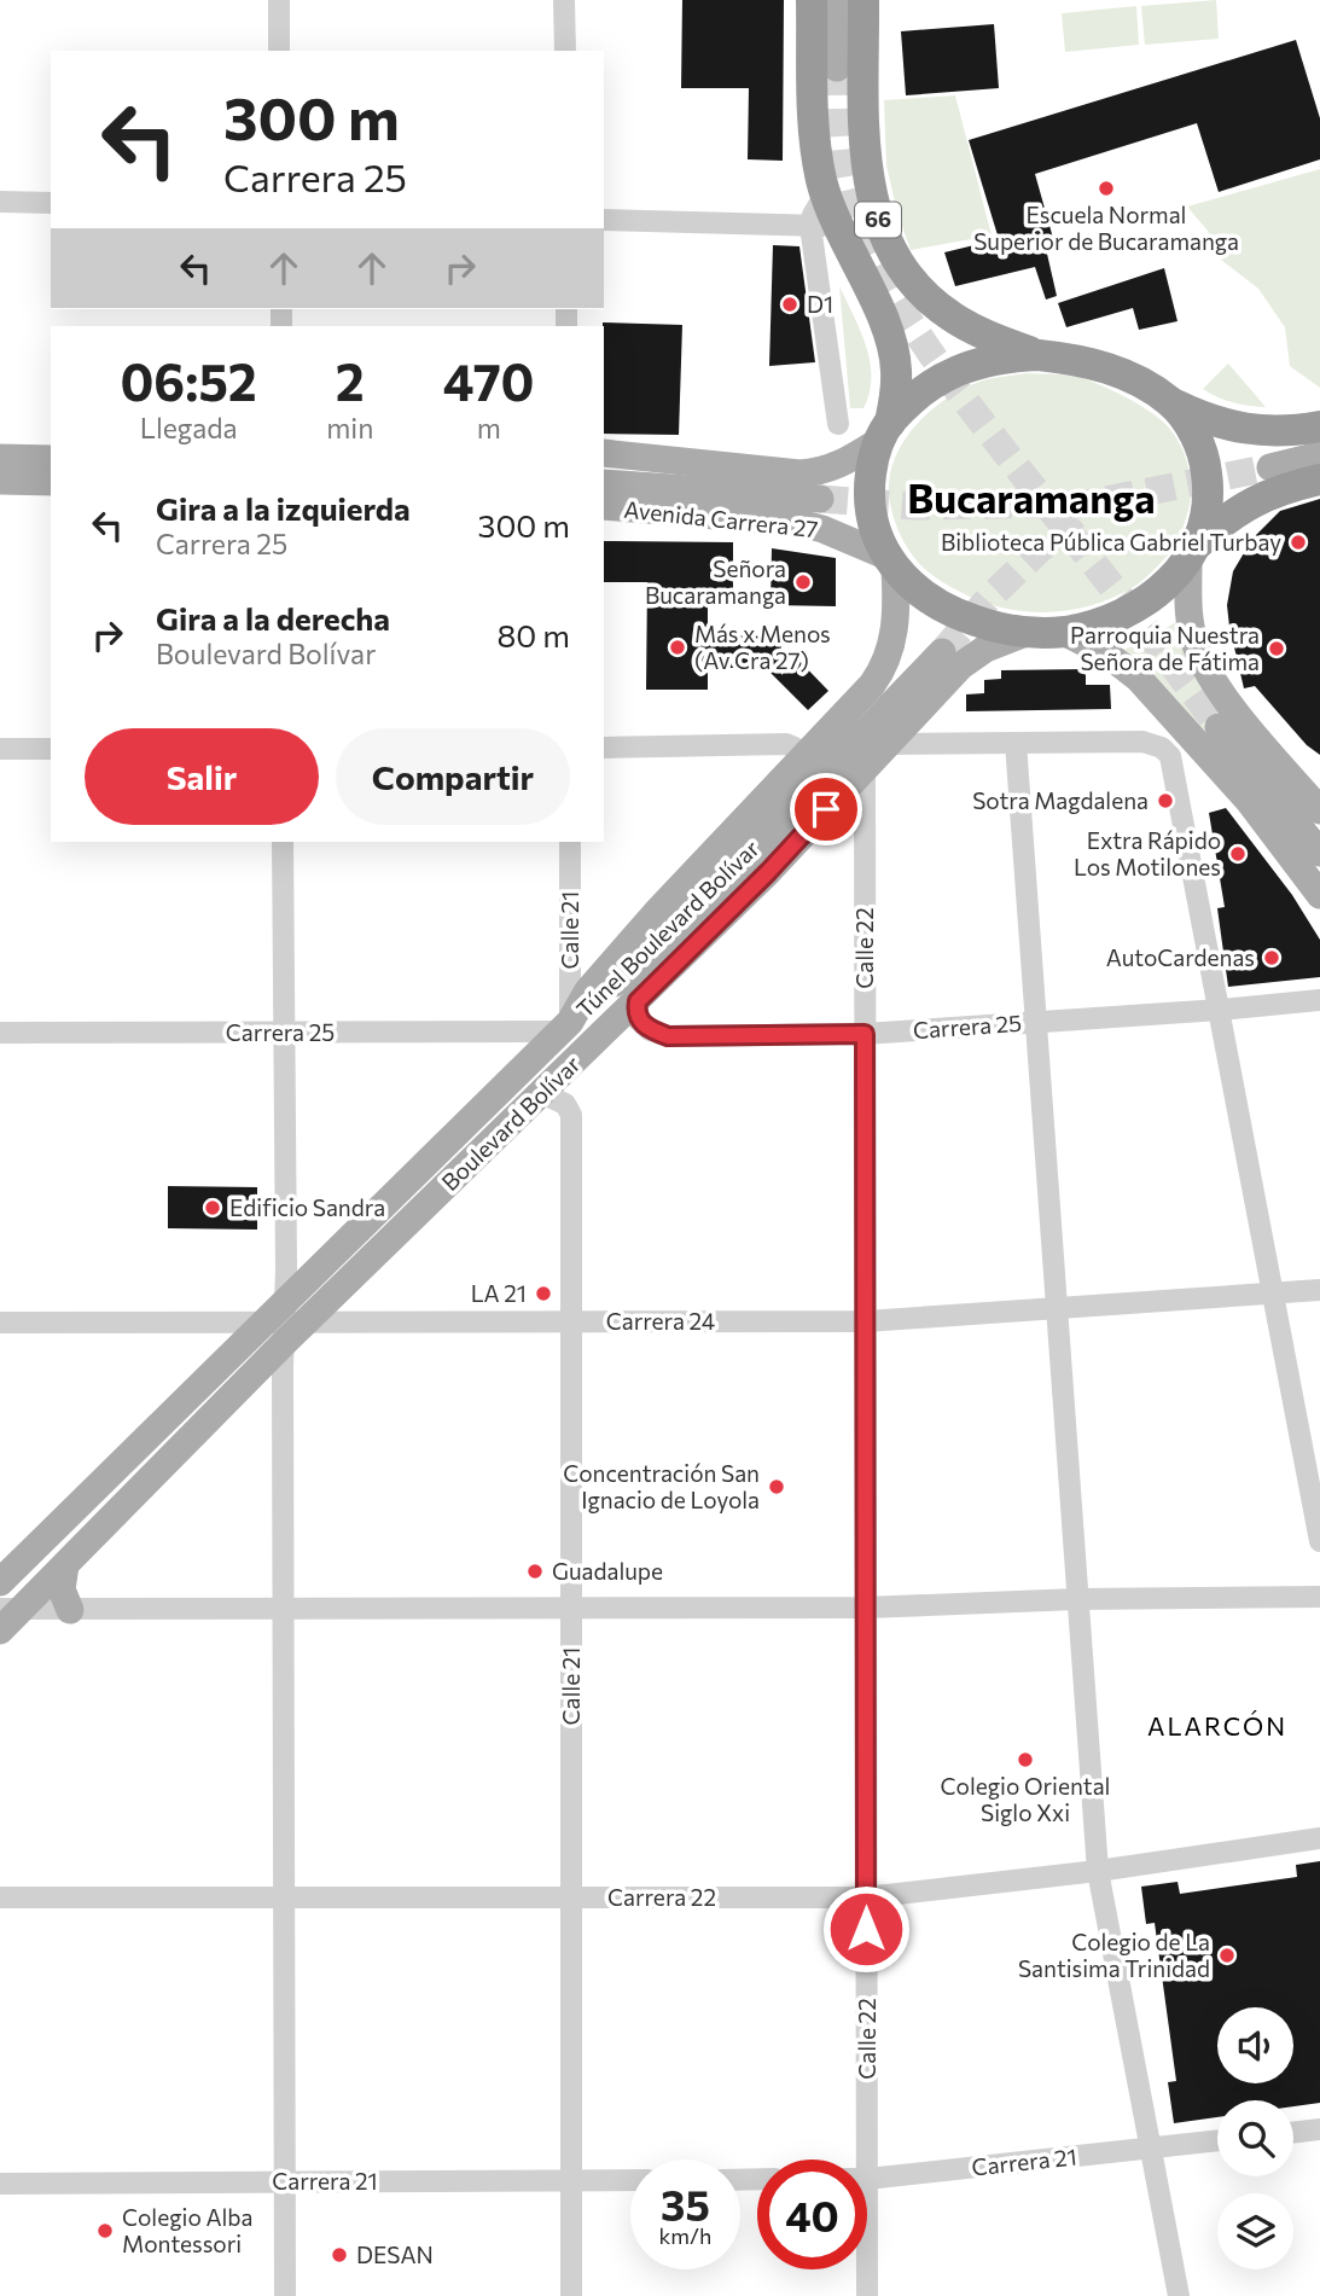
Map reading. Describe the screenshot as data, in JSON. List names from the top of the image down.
{
  "streets": {
    "highway": ["66"],
    "main road": ["Avenida Carrera 27", "Túnel Boulevard Bolívar", "Boulevard Bolívar"],
    "street": [
      "Calle 21",
      "Calle 22",
      "Carrera 25",
      "Carrera 24",
      "Carrera 22",
      "Carrera 21"
    ]
  },
  "crossings": [
    ["Avenida Carrera 27", "Boulevard Bolívar"],
    ["Túnel Boulevard Bolívar", "Calle 21"],
    ["Túnel Boulevard Bolívar", "Carrera 25"],
    ["Túnel Boulevard Bolívar", "Boulevard Bolívar"],
    ["Calle 21", "Carrera 25"],
    ["Calle 21", "Boulevard Bolívar"],
    ["Calle 21", "Carrera 24"],
    ["Calle 21", "Carrera 22"],
    ["Calle 21", "Carrera 21"],
    ["Calle 22", "Carrera 25"],
    ["Calle 22", "Boulevard Bolívar"],
    ["Calle 22", "Carrera 24"],
    ["Calle 22", "Carrera 22"],
    ["Carrera 25", "Boulevard Bolívar"],
    ["Boulevard Bolívar", "Carrera 24"]
  ],
  "districts": ["Bucaramanga", "ALARCÓN"],
  "places": [
    "Escuela Normal Superior de Bucaramanga",
    "D1",
    "Biblioteca Pública Gabriel Turbay",
    "Señora Bucaramanga",
    "Más x Menos (Av Cra 27)",
    "Parroquia Nuestra Señora de Fátima",
    "Sotra Magdalena",
    "Extra Rápido Los Motilones",
    "AutoCardenas",
    "Edificio Sandra",
    "LA 21",
    "Concentración San Ignacio de Loyola",
    "Guadalupe",
    "Colegio Oriental Siglo Xxi",
    "Colegio de La Santisima Trinidad",
    "Colegio Alba Montessori",
    "DESAN"
  ],
  "page": {
    "turn": ["300 m", "Carrera 25"],
    "eta": [
      "06:52",
      "Llegada",
      "2",
      "min",
      "470",
      "m"
    ],
    "list": [
      {
        "name": "Gira a la izquierda",
        "note": "Carrera 25",
        "value": "300 m"
      },
      {
        "name": "Gira a la derecha",
        "note": "Boulevard Bolívar",
        "value": "80 m"
      }
    ],
    "buttons": ["Salir", "Compartir"],
    "speed": "35 km/h",
    "limit": "40"
  }
}
